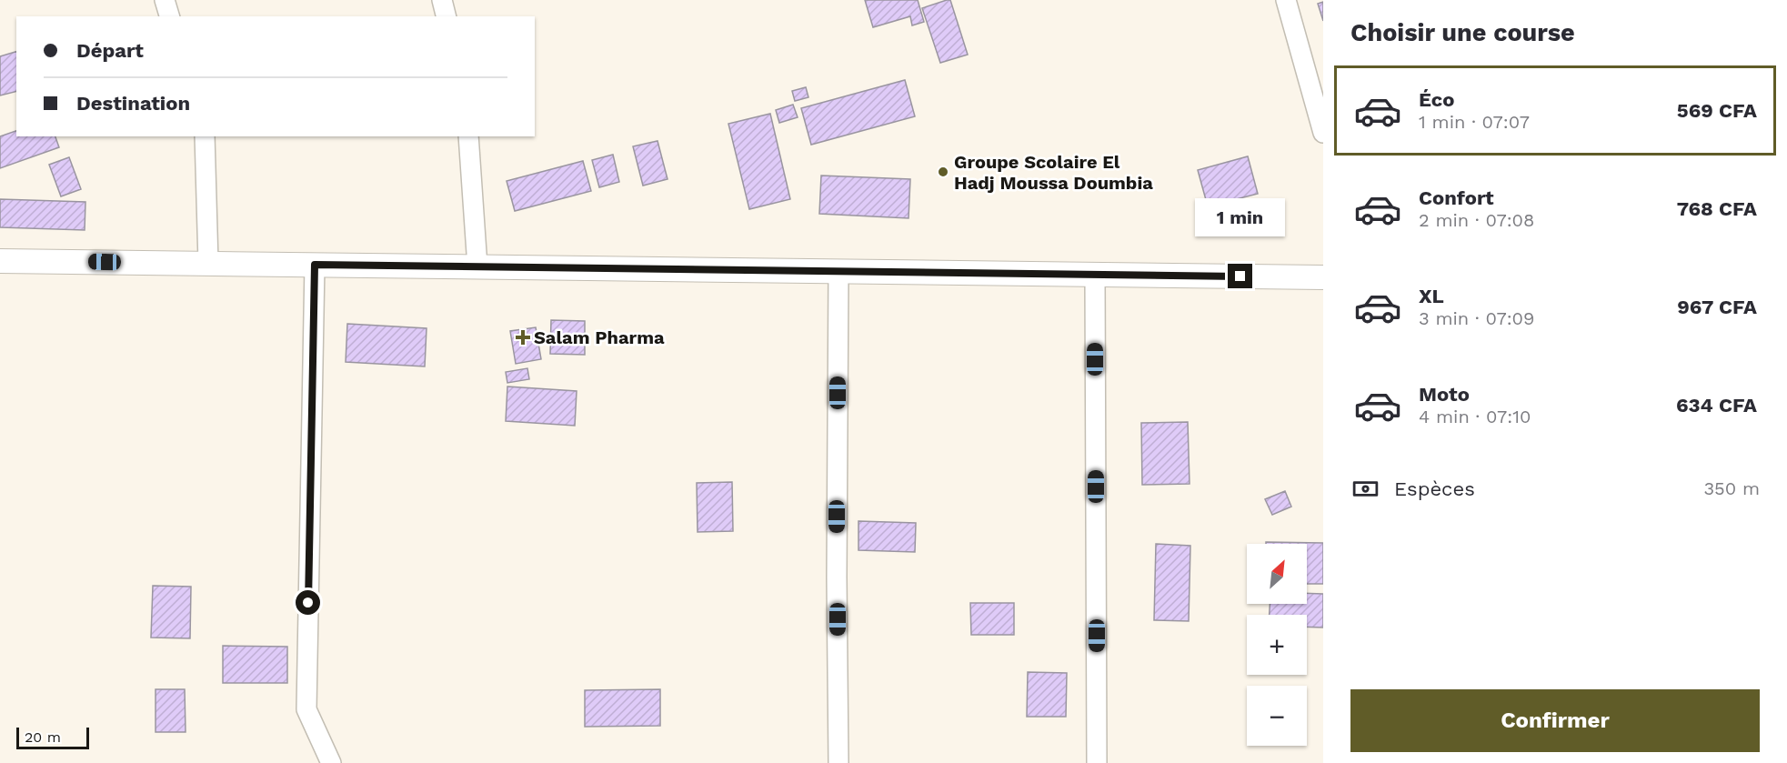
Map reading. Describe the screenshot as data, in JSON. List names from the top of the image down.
{
  "places": {
    "other": ["Groupe Scolaire El Hadj Moussa Doumbia"],
    "health": ["Salam Pharma"]
  },
  "scale_bar": "20 m",
  "north": "top right",
  "page": {
    "heading": "Choisir une course",
    "banner": ["Départ", "Destination"],
    "list": [
      {
        "name": "Éco",
        "note": "1 min · 07:07",
        "value": "569 CFA"
      },
      {
        "name": "Confort",
        "note": "2 min · 07:08",
        "value": "768 CFA"
      },
      {
        "name": "XL",
        "note": "3 min · 07:09",
        "value": "967 CFA"
      },
      {
        "name": "Moto",
        "note": "4 min · 07:10",
        "value": "634 CFA"
      }
    ],
    "bubble": "1 min",
    "pay": ["Espèces", "350 m"],
    "map_buttons": ["+", "−"],
    "buttons": "Confirmer",
    "scale": "20 m"
  }
}
